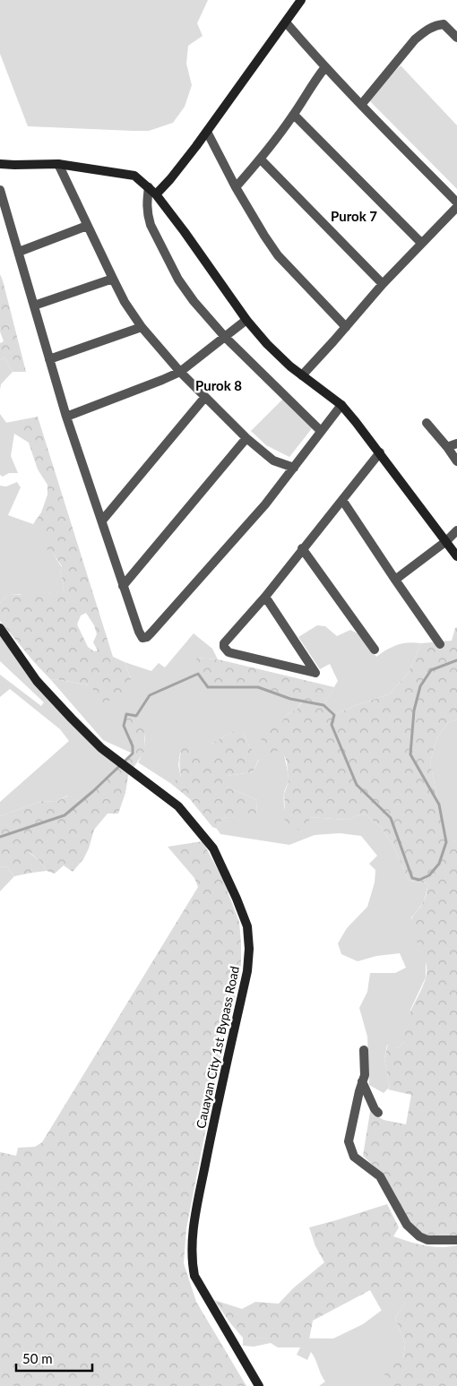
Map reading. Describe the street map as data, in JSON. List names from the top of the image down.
{
  "streets": {
    "street": ["Cauayan City 1st Bypass Road"]
  },
  "districts": ["Purok 7", "Purok 8"],
  "scale_bar": "50 m"
}
